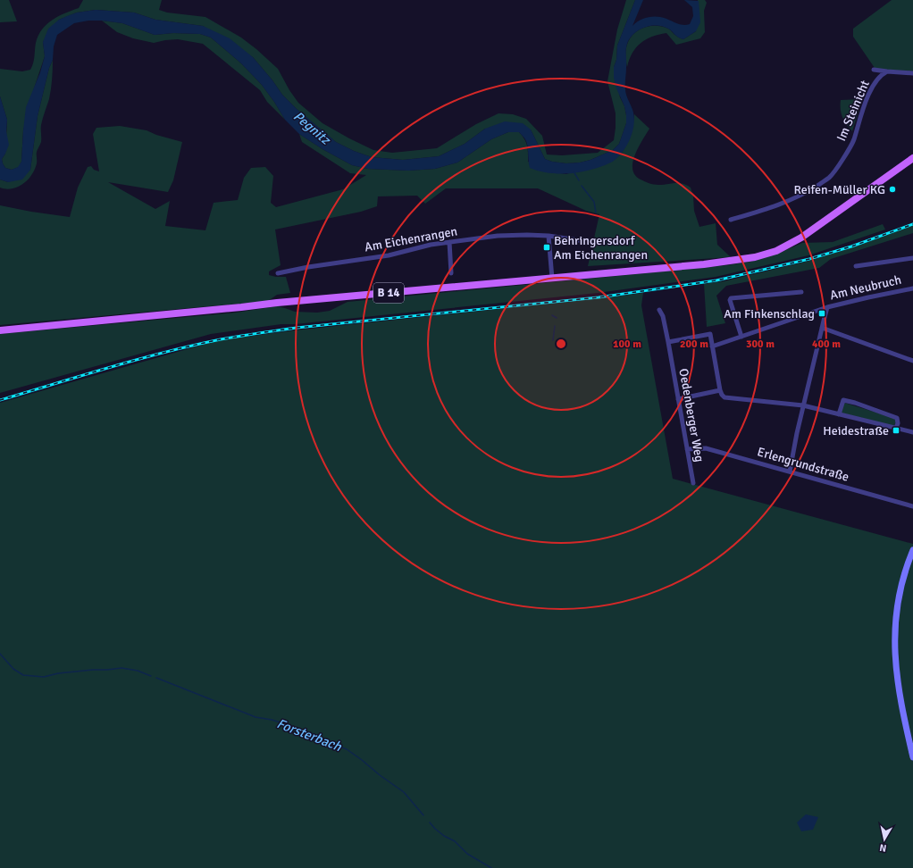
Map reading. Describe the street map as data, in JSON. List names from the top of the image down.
{
  "streets": {
    "main road": ["B 14"],
    "street": [
      "Im Steinicht",
      "Am Eichenrangen",
      "Am Neubruch",
      "Oedenberger Weg",
      "Erlengrundstraße"
    ]
  },
  "crossings": [
    ["Oedenberger Weg", "Erlengrundstraße"]
  ],
  "water": ["Pegnitz", "Forsterbach"],
  "places": {
    "other": ["Reifen-Müller KG"],
    "transit": ["Behringersdorf Am Eichenrangen", "Am Finkenschlag", "Heidestraße"]
  },
  "north": "bottom",
  "rings": [
    "100 m",
    "200 m",
    "300 m",
    "400 m"
  ]
}
